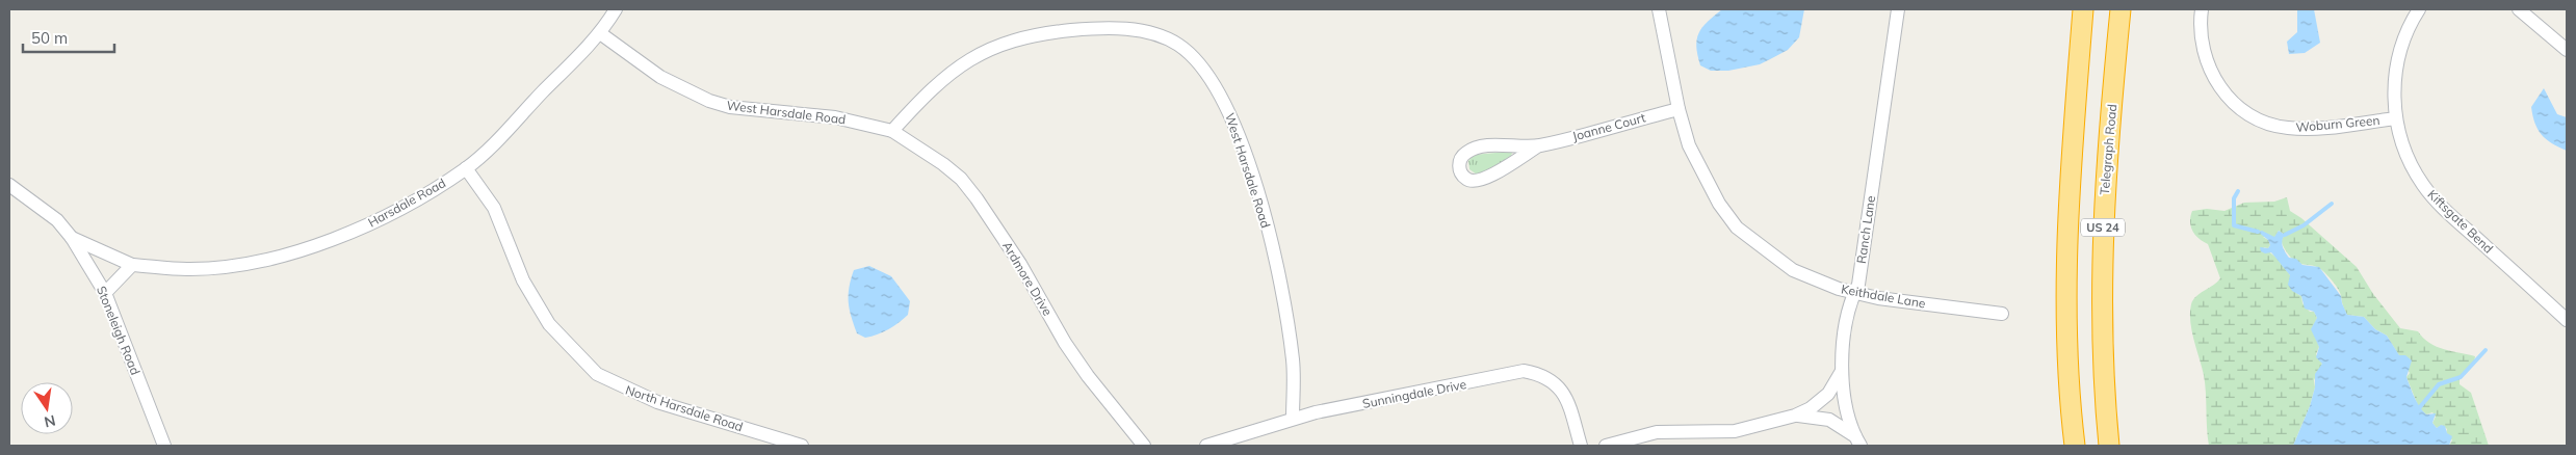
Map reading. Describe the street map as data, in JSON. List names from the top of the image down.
{
  "streets": {
    "highway": ["Telegraph Road", "US 24"],
    "street": [
      "West Harsdale Road",
      "Woburn Green",
      "Joanne Court",
      "Harsdale Road",
      "Kiftsgate Bend",
      "Ranch Lane",
      "Ardmore Drive",
      "Keithdale Lane",
      "Stoneleigh Road",
      "Sunningdale Drive",
      "North Harsdale Road"
    ]
  },
  "crossings": [
    ["West Harsdale Road", "Harsdale Road"],
    ["West Harsdale Road", "Ardmore Drive"],
    ["West Harsdale Road", "Sunningdale Drive"],
    ["Woburn Green", "Kiftsgate Bend"],
    ["Joanne Court", "Keithdale Lane"],
    ["Harsdale Road", "Stoneleigh Road"],
    ["Harsdale Road", "North Harsdale Road"],
    ["Ranch Lane", "Keithdale Lane"]
  ],
  "scale_bar": "50 m",
  "north": "bottom"
}
